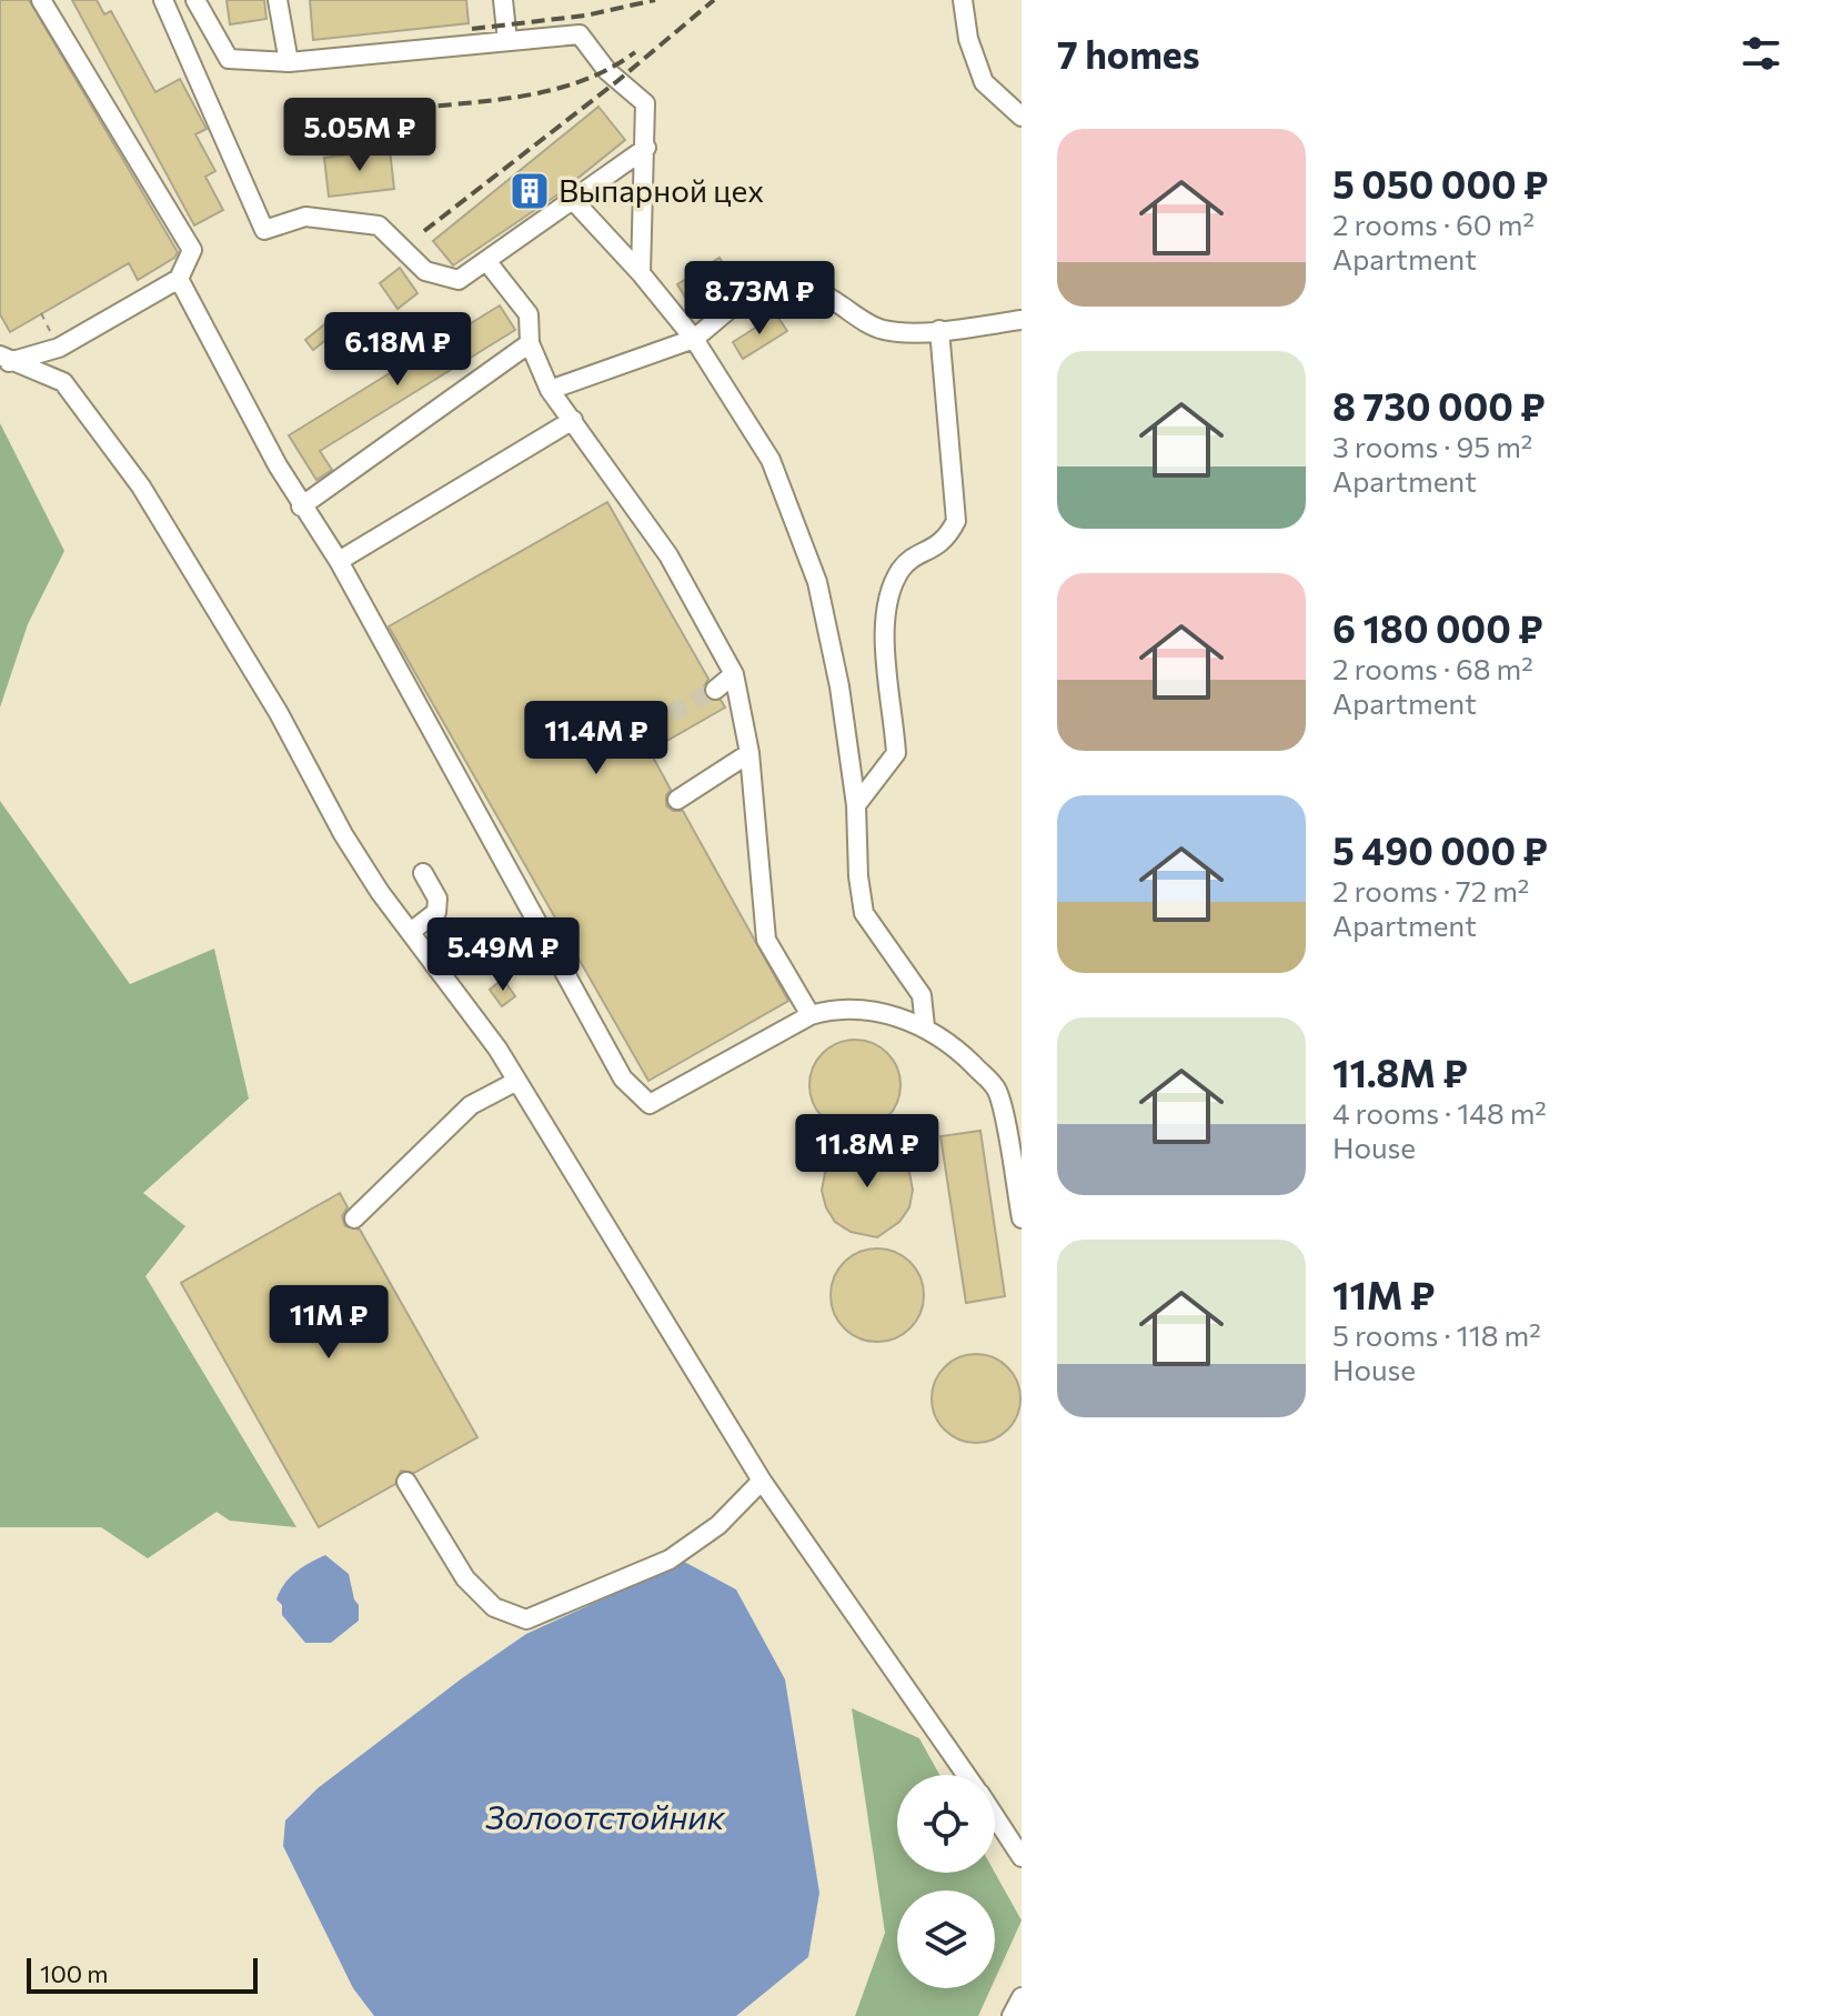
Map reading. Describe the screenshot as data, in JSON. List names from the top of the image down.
{
  "water": ["Золоотстойник"],
  "places": {
    "building": ["Выпарной цех"]
  },
  "scale_bar": "100 m",
  "page": {
    "heading": "7 homes",
    "price": [
      "5.05M ₽",
      "8.73M ₽",
      "6.18M ₽",
      "11.4M ₽",
      "5.49M ₽",
      "11.8M ₽",
      "11M ₽"
    ],
    "list": [
      {
        "name": "5 050 000 ₽",
        "note": "2 rooms · 60 m² · Apartment"
      },
      {
        "name": "8 730 000 ₽",
        "note": "3 rooms · 95 m² · Apartment"
      },
      {
        "name": "6 180 000 ₽",
        "note": "2 rooms · 68 m² · Apartment"
      },
      {
        "name": "5 490 000 ₽",
        "note": "2 rooms · 72 m² · Apartment"
      },
      {
        "name": "11.8M ₽",
        "note": "4 rooms · 148 m² · House"
      },
      {
        "name": "11M ₽",
        "note": "5 rooms · 118 m² · House"
      }
    ],
    "scale": "100 m"
  }
}
